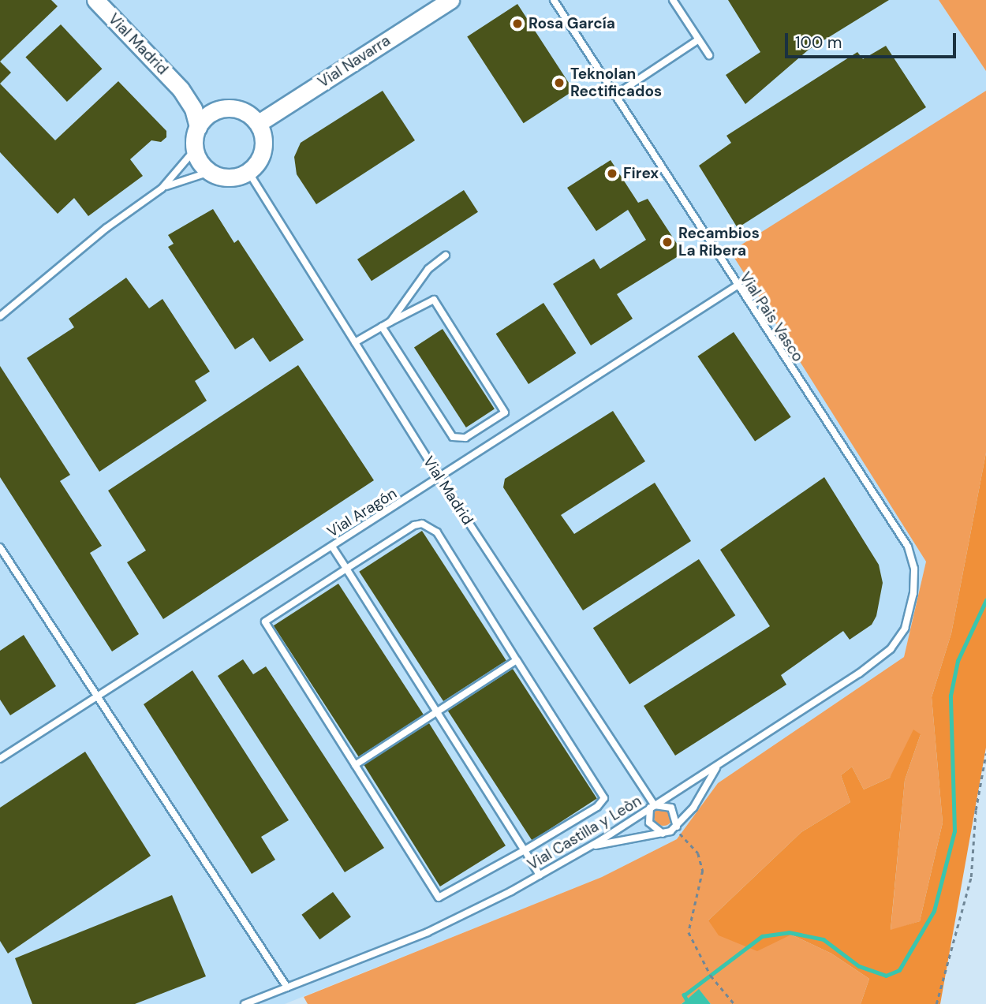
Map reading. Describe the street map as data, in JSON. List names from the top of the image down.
{
  "streets": {
    "street": ["Vial Madrid", "Vial Navarra"],
    "lane": ["Vial Pais Vasco", "Vial Aragón", "Vial Castilla y Leòn"]
  },
  "crossings": [
    ["Vial Madrid", "Vial Navarra"],
    ["Vial Madrid", "Vial Aragón"],
    ["Vial Madrid", "Vial Castilla y Leòn"],
    ["Vial Pais Vasco", "Vial Aragón"],
    ["Vial Pais Vasco", "Vial Castilla y Leòn"]
  ],
  "places": [
    "Rosa García",
    "Teknolan Rectificados",
    "Firex",
    "Recambios La Ribera"
  ],
  "scale_bar": "100 m"
}
